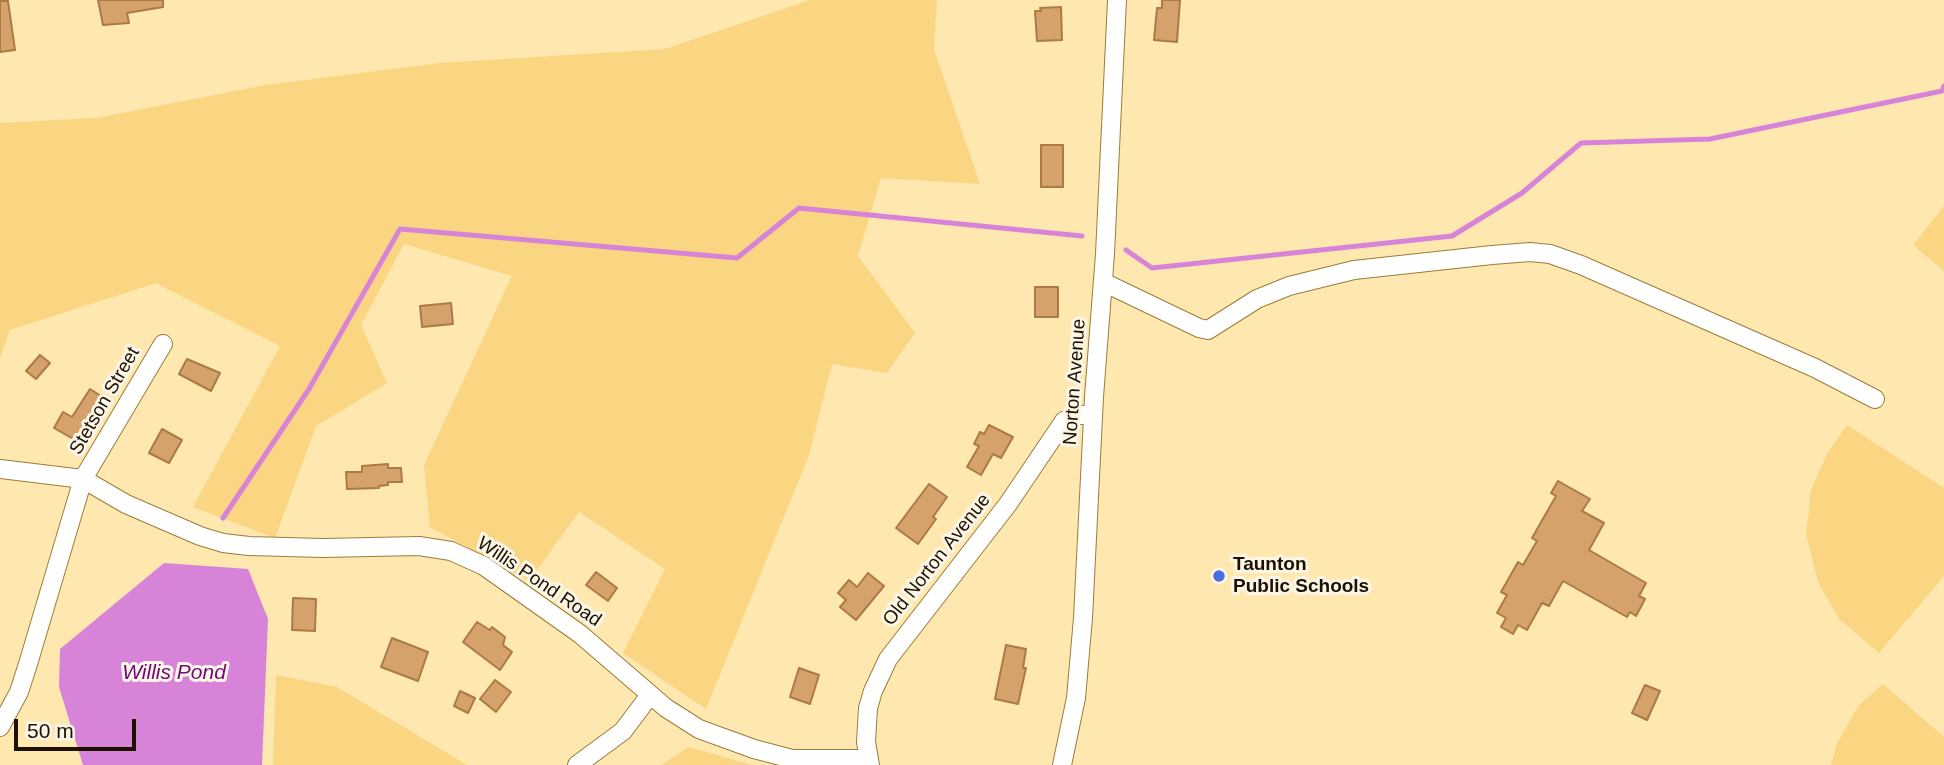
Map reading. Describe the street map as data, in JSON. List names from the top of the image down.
{
  "streets": {
    "street": [
      "Norton Avenue",
      "Stetson Street",
      "Old Norton Avenue",
      "Willis Pond Road"
    ]
  },
  "crossings": [
    ["Norton Avenue", "Old Norton Avenue"],
    ["Stetson Street", "Willis Pond Road"],
    ["Old Norton Avenue", "Willis Pond Road"]
  ],
  "water": ["Willis Pond"],
  "places": ["Taunton Public Schools"],
  "scale_bar": "50 m"
}
